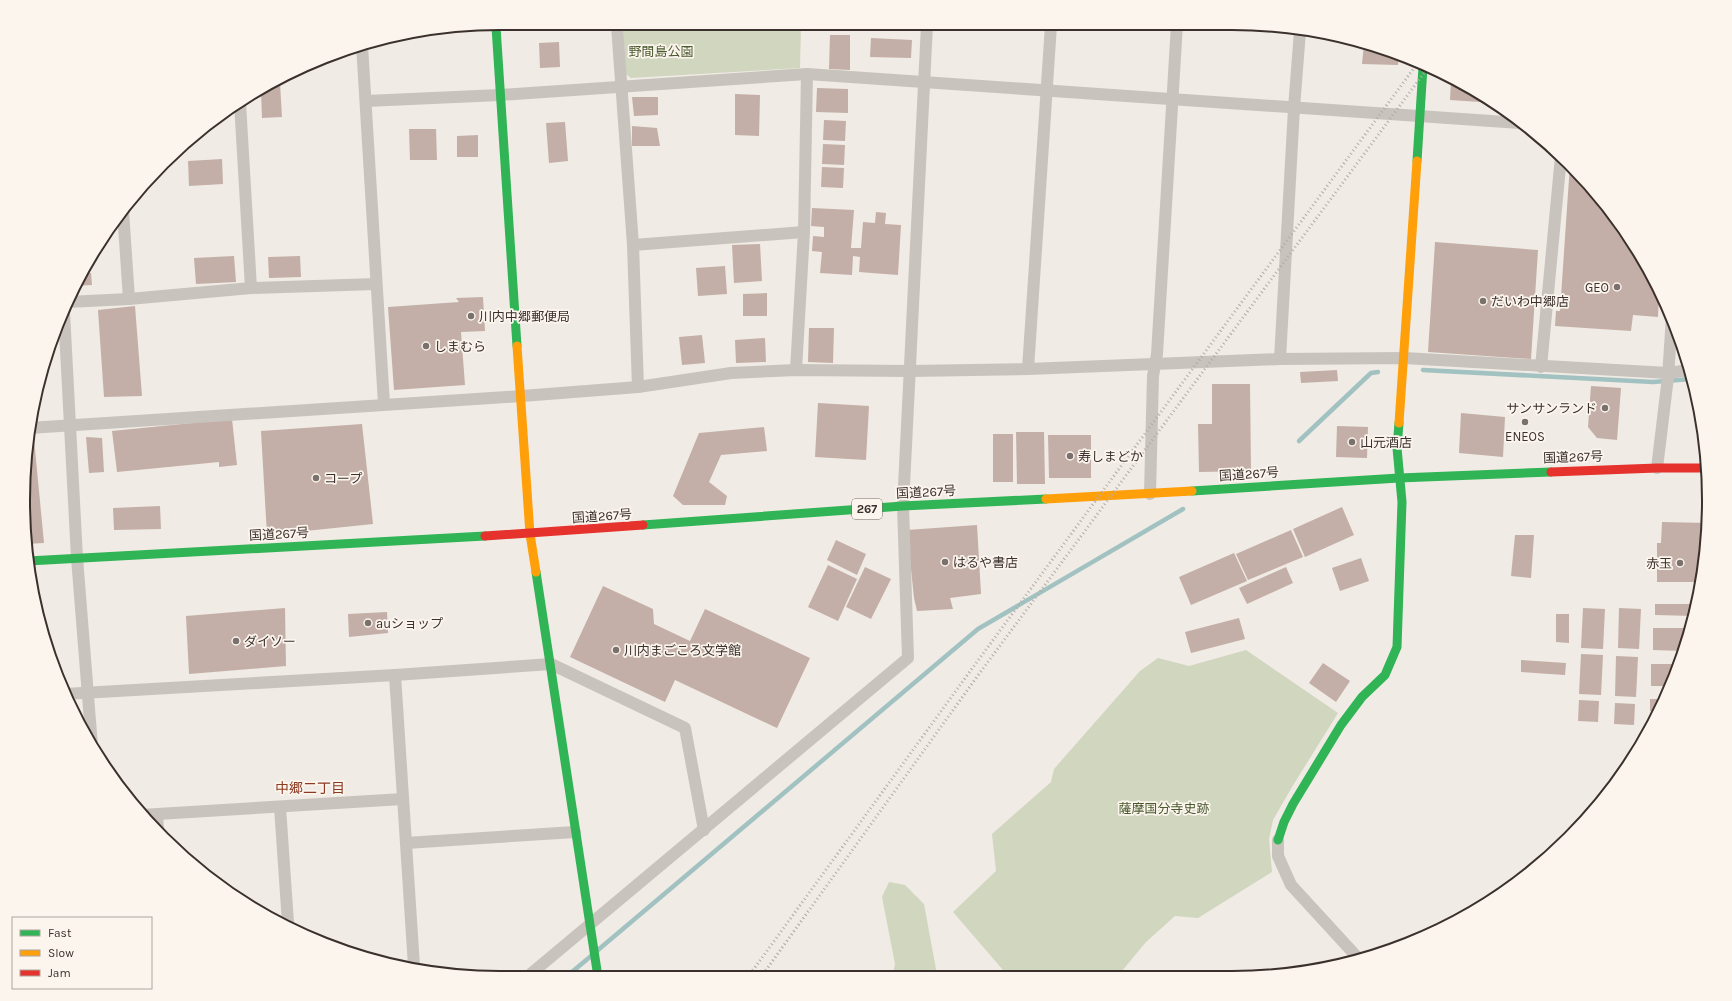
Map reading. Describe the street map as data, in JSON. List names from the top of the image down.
{
  "streets": {
    "main road": ["国道267号", "267"]
  },
  "districts": ["中郷二丁目"],
  "parks": ["野間島公園", "薩摩国分寺史跡"],
  "places": [
    "GEO",
    "だいわ中郷店",
    "川内中郷郵便局",
    "しまむら",
    "サンサンランド",
    "ENEOS",
    "山元酒店",
    "寿しまどか",
    "コープ",
    "はるや書店",
    "赤玉",
    "auショップ",
    "ダイソー",
    "川内まごころ文学館"
  ],
  "legend": ["Fast", "Slow", "Jam"]
}
